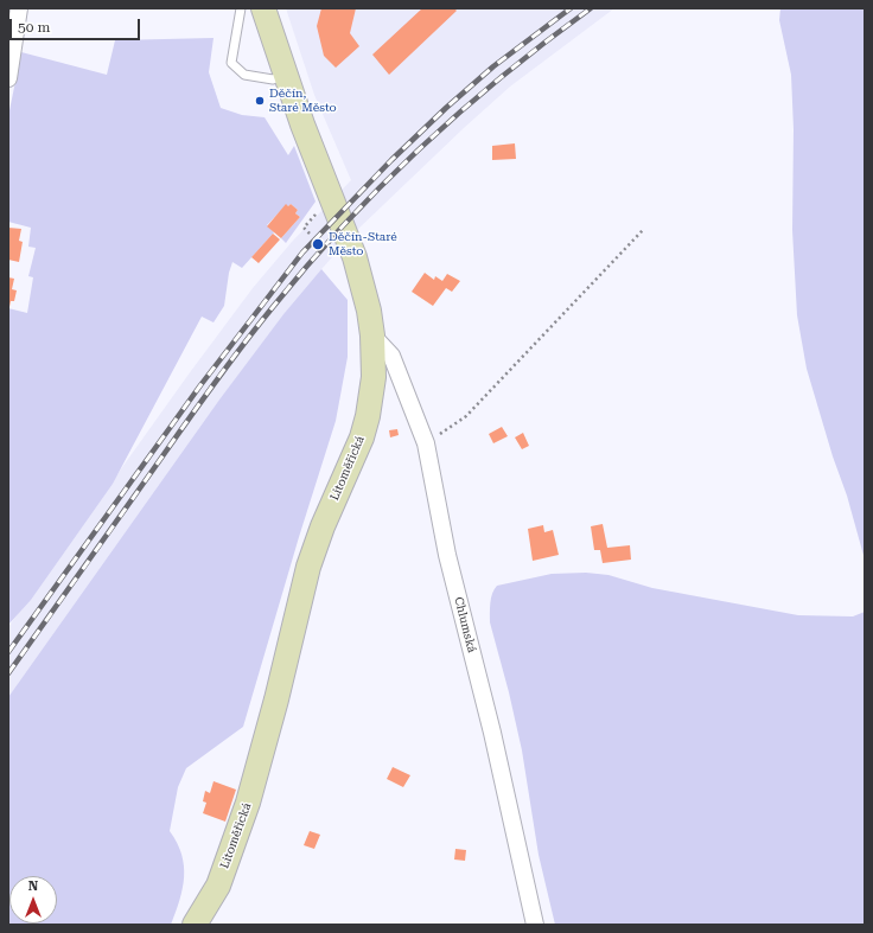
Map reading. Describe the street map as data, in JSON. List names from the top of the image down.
{
  "streets": {
    "main road": ["Litoměřická"],
    "street": ["Chlumská"]
  },
  "crossings": [
    ["Litoměřická", "Chlumská"]
  ],
  "places": ["Děčín, Staré Město", "Děčín-Staré Město"],
  "scale_bar": "50 m",
  "north": "top"
}
